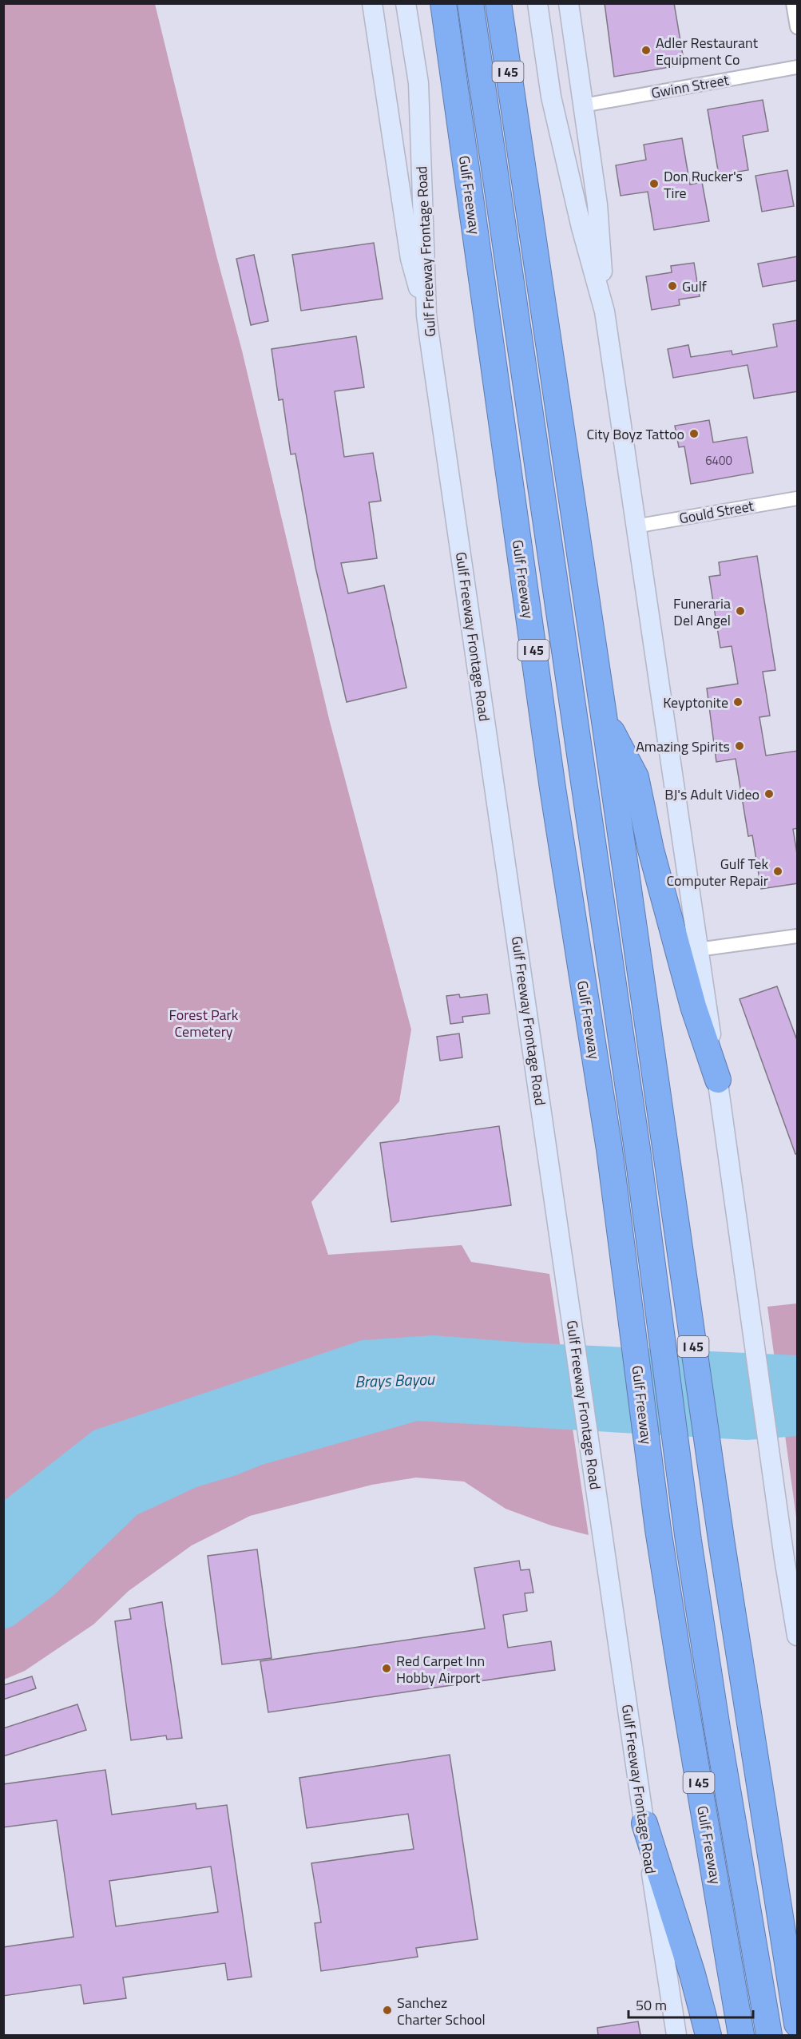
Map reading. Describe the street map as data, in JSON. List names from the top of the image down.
{
  "streets": {
    "highway": ["I 45", "Gulf Freeway"],
    "main road": ["Gulf Freeway Frontage Road"],
    "street": ["Gwinn Street", "Gould Street"]
  },
  "water": ["Brays Bayou"],
  "parks": ["Forest Park Cemetery"],
  "places": [
    "Adler Restaurant Equipment Co",
    "Don Rucker's Tire",
    "Gulf",
    "City Boyz Tattoo",
    "Funeraria Del Angel",
    "Keyptonite",
    "Amazing Spirits",
    "BJ's Adult Video",
    "Gulf Tek Computer Repair",
    "Red Carpet Inn Hobby Airport",
    "Sanchez Charter School"
  ],
  "house_numbers": ["6400"],
  "scale_bar": "50 m"
}
